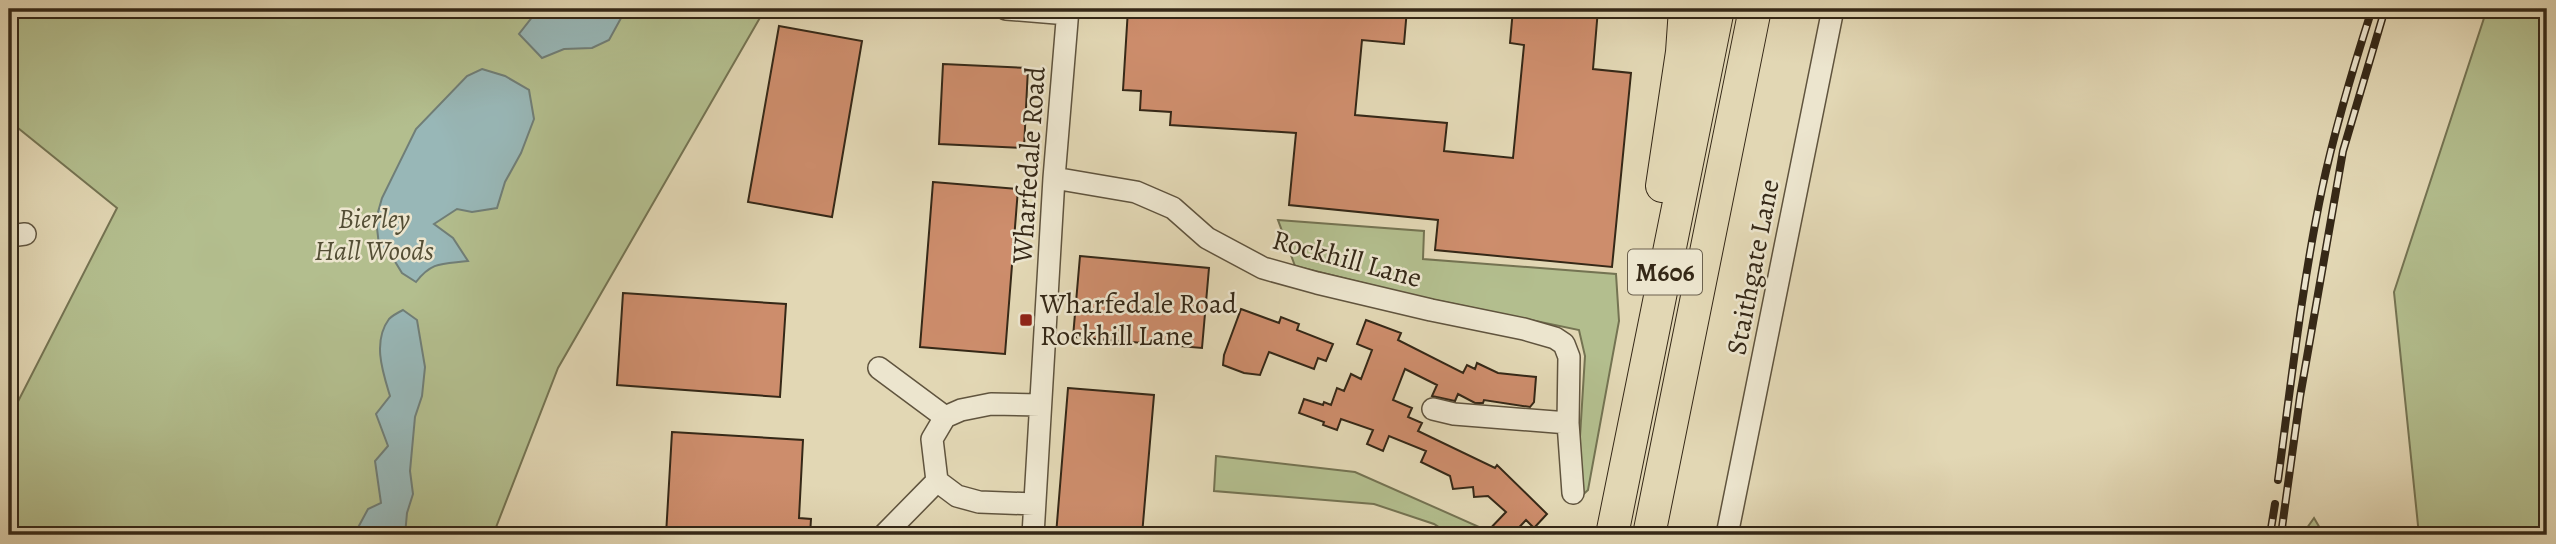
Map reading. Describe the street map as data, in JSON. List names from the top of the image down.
{
  "streets": {
    "highway": ["M606"],
    "street": ["Wharfedale Road", "Rockhill Lane", "Staithgate Lane"]
  },
  "crossings": [
    ["Wharfedale Road", "Rockhill Lane"]
  ],
  "parks": ["Bierley Hall Woods"],
  "places": {
    "transit": ["Wharfedale Road Rockhill Lane"]
  }
}
